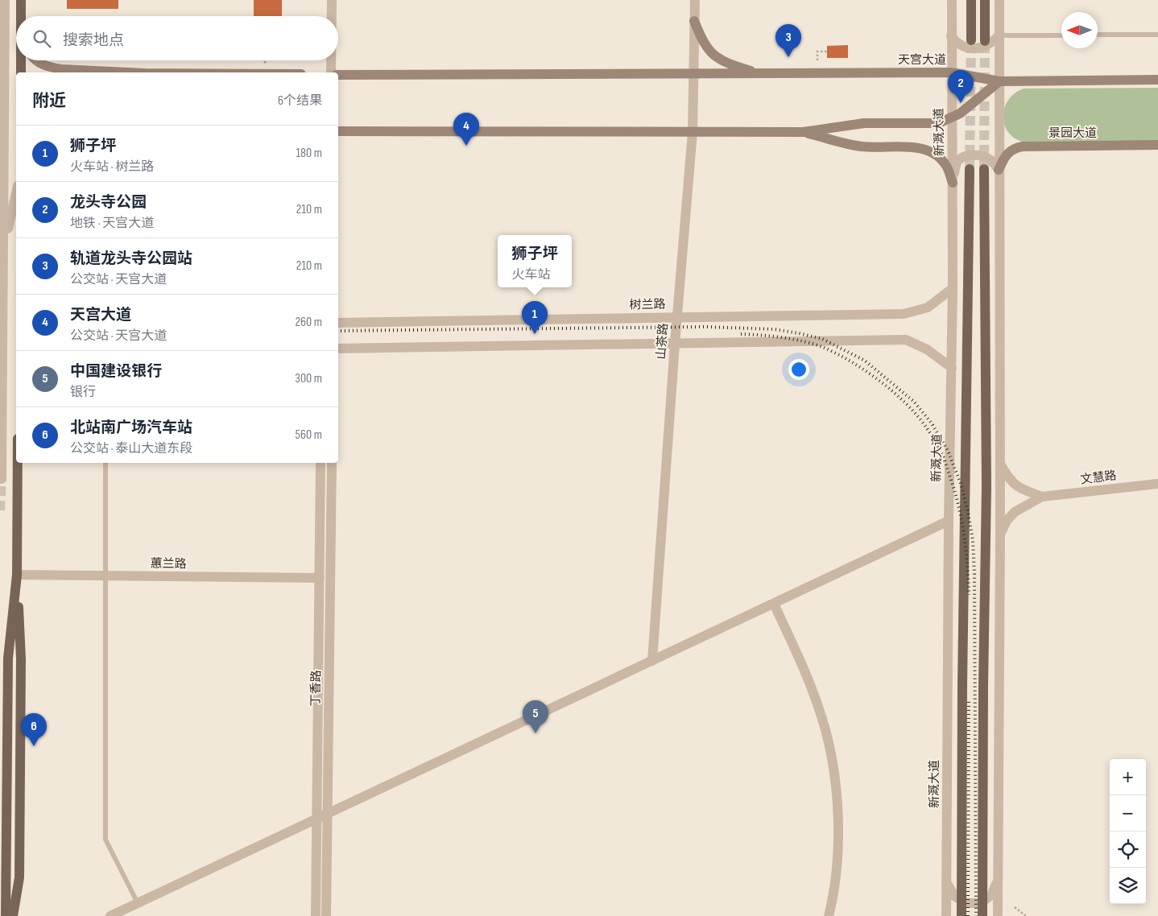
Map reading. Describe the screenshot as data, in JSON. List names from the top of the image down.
{
  "streets": {
    "main road": ["天宫大道", "景园大道"],
    "street": [
      "新溉大道",
      "树兰路",
      "山茶路",
      "文慧路",
      "蕙兰路",
      "丁香路"
    ]
  },
  "crossings": [
    ["天宫大道", "新溉大道"],
    ["天宫大道", "山茶路"],
    ["新溉大道", "树兰路"],
    ["树兰路", "山茶路"],
    ["蕙兰路", "丁香路"]
  ],
  "north": "left",
  "page": {
    "search": "搜索地点",
    "pins": [
      "3",
      "2",
      "4",
      "1",
      "5",
      "6"
    ],
    "heading": ["附近", "6个结果"],
    "list": [
      {
        "mark": "1",
        "name": "狮子坪",
        "note": "火车站 · 树兰路",
        "value": "180 m"
      },
      {
        "mark": "2",
        "name": "龙头寺公园",
        "note": "地铁 · 天宫大道",
        "value": "210 m"
      },
      {
        "mark": "3",
        "name": "轨道龙头寺公园站",
        "note": "公交站 · 天宫大道",
        "value": "210 m"
      },
      {
        "mark": "4",
        "name": "天宫大道",
        "note": "公交站 · 天宫大道",
        "value": "260 m"
      },
      {
        "mark": "5",
        "name": "中国建设银行",
        "note": "银行",
        "value": "300 m"
      },
      {
        "mark": "6",
        "name": "北站南广场汽车站",
        "note": "公交站 · 泰山大道东段",
        "value": "560 m"
      }
    ],
    "popup": ["狮子坪", "火车站"],
    "map_buttons": ["+", "−"]
  }
}
